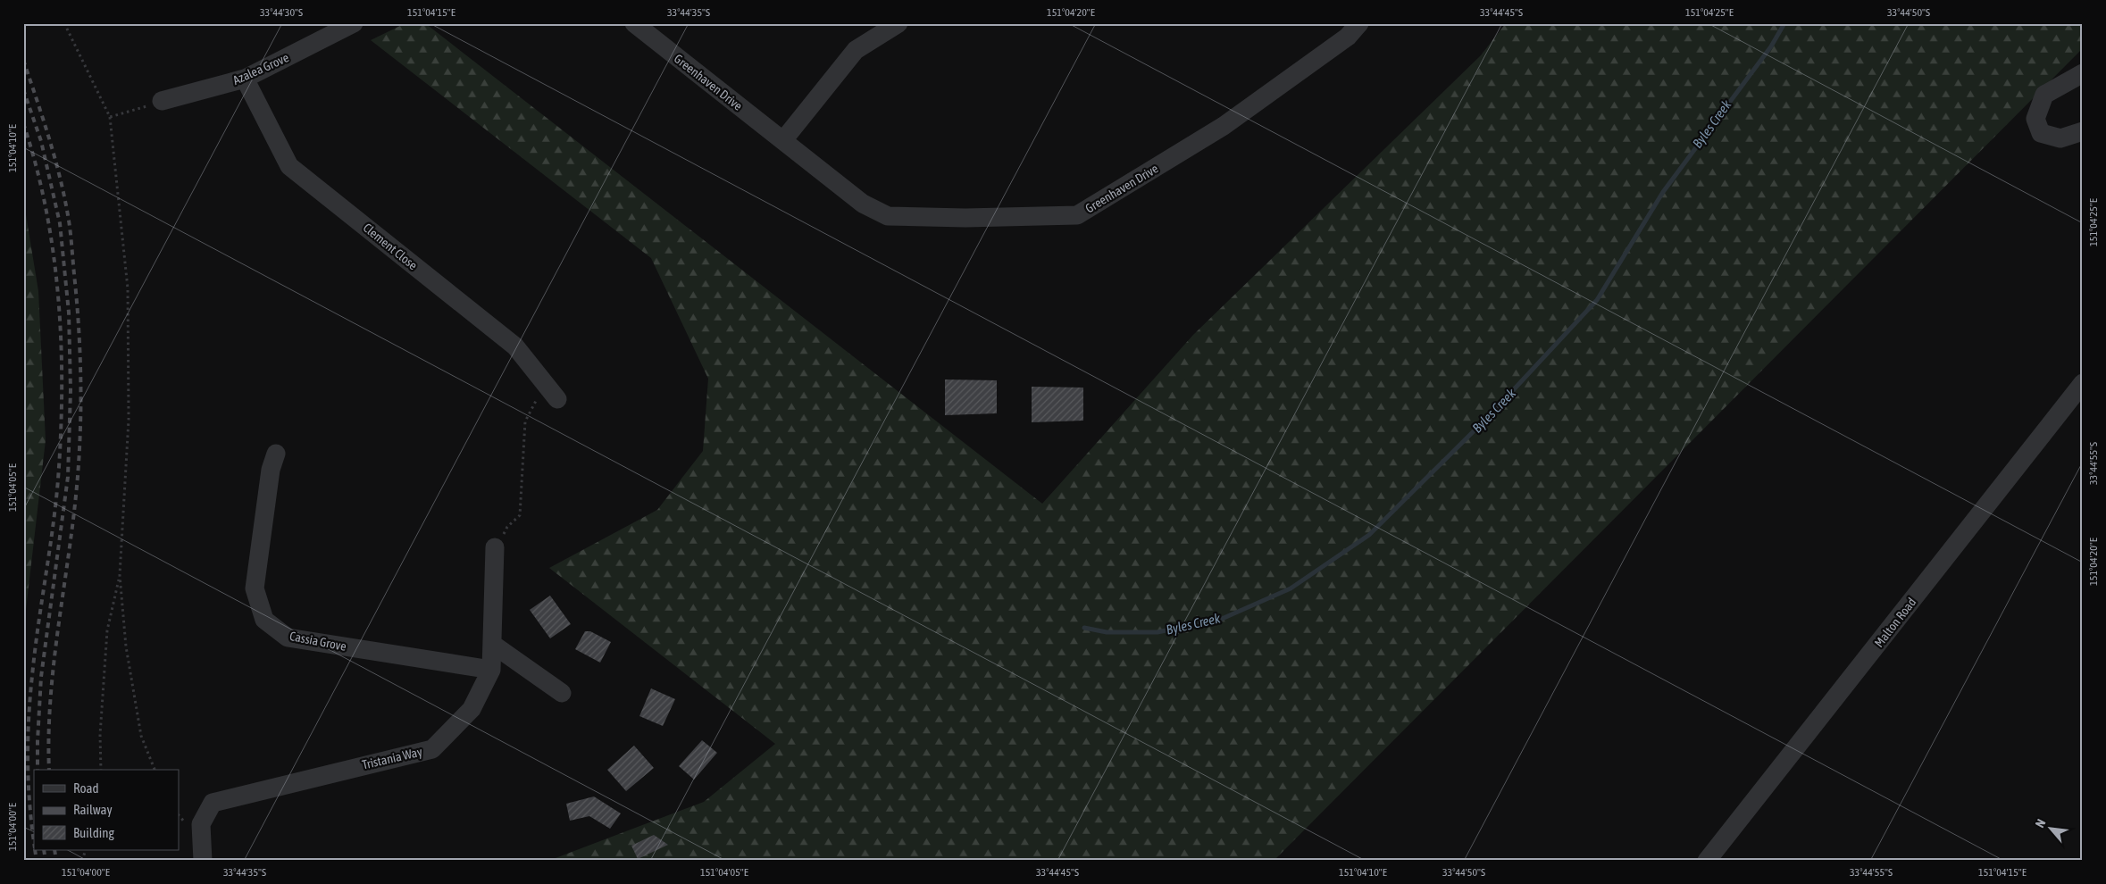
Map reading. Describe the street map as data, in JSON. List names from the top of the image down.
{
  "streets": {
    "street": [
      "Azalea Grove",
      "Greenhaven Drive",
      "Clement Close",
      "Malton Road",
      "Cassia Grove",
      "Tristania Way"
    ]
  },
  "crossings": [
    ["Azalea Grove", "Clement Close"],
    ["Cassia Grove", "Tristania Way"]
  ],
  "water": ["Byles Creek"],
  "legend": ["Road", "Railway", "Building"],
  "north": "top left",
  "coordinates": [
    "33°44'30\"S",
    "151°04'15\"E",
    "33°44'35\"S",
    "151°04'20\"E",
    "33°44'45\"S",
    "151°04'25\"E",
    "33°44'50\"S",
    "151°04'10\"E",
    "33°44'55\"S",
    "151°04'05\"E",
    "151°04'00\"E"
  ]
}
